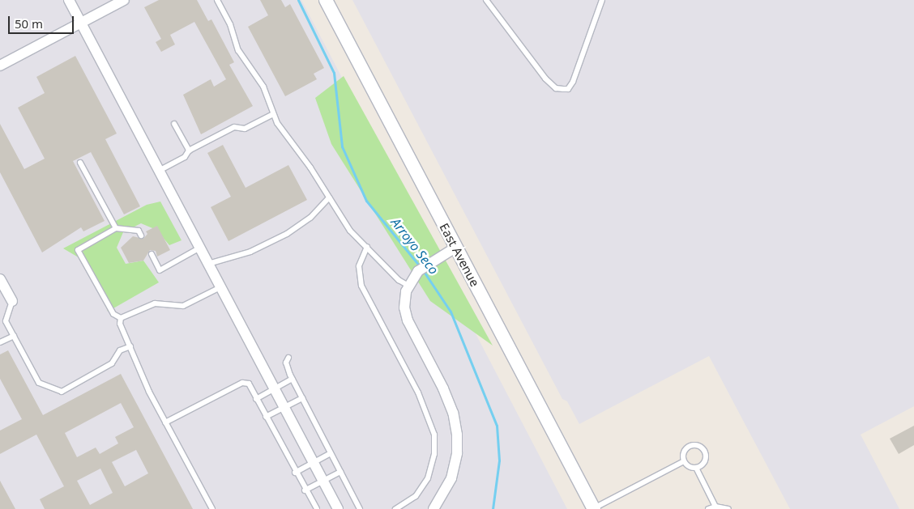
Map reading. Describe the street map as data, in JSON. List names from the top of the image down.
{
  "streets": {
    "street": ["East Avenue"]
  },
  "water": ["Arroyo Seco"],
  "scale_bar": "50 m"
}
